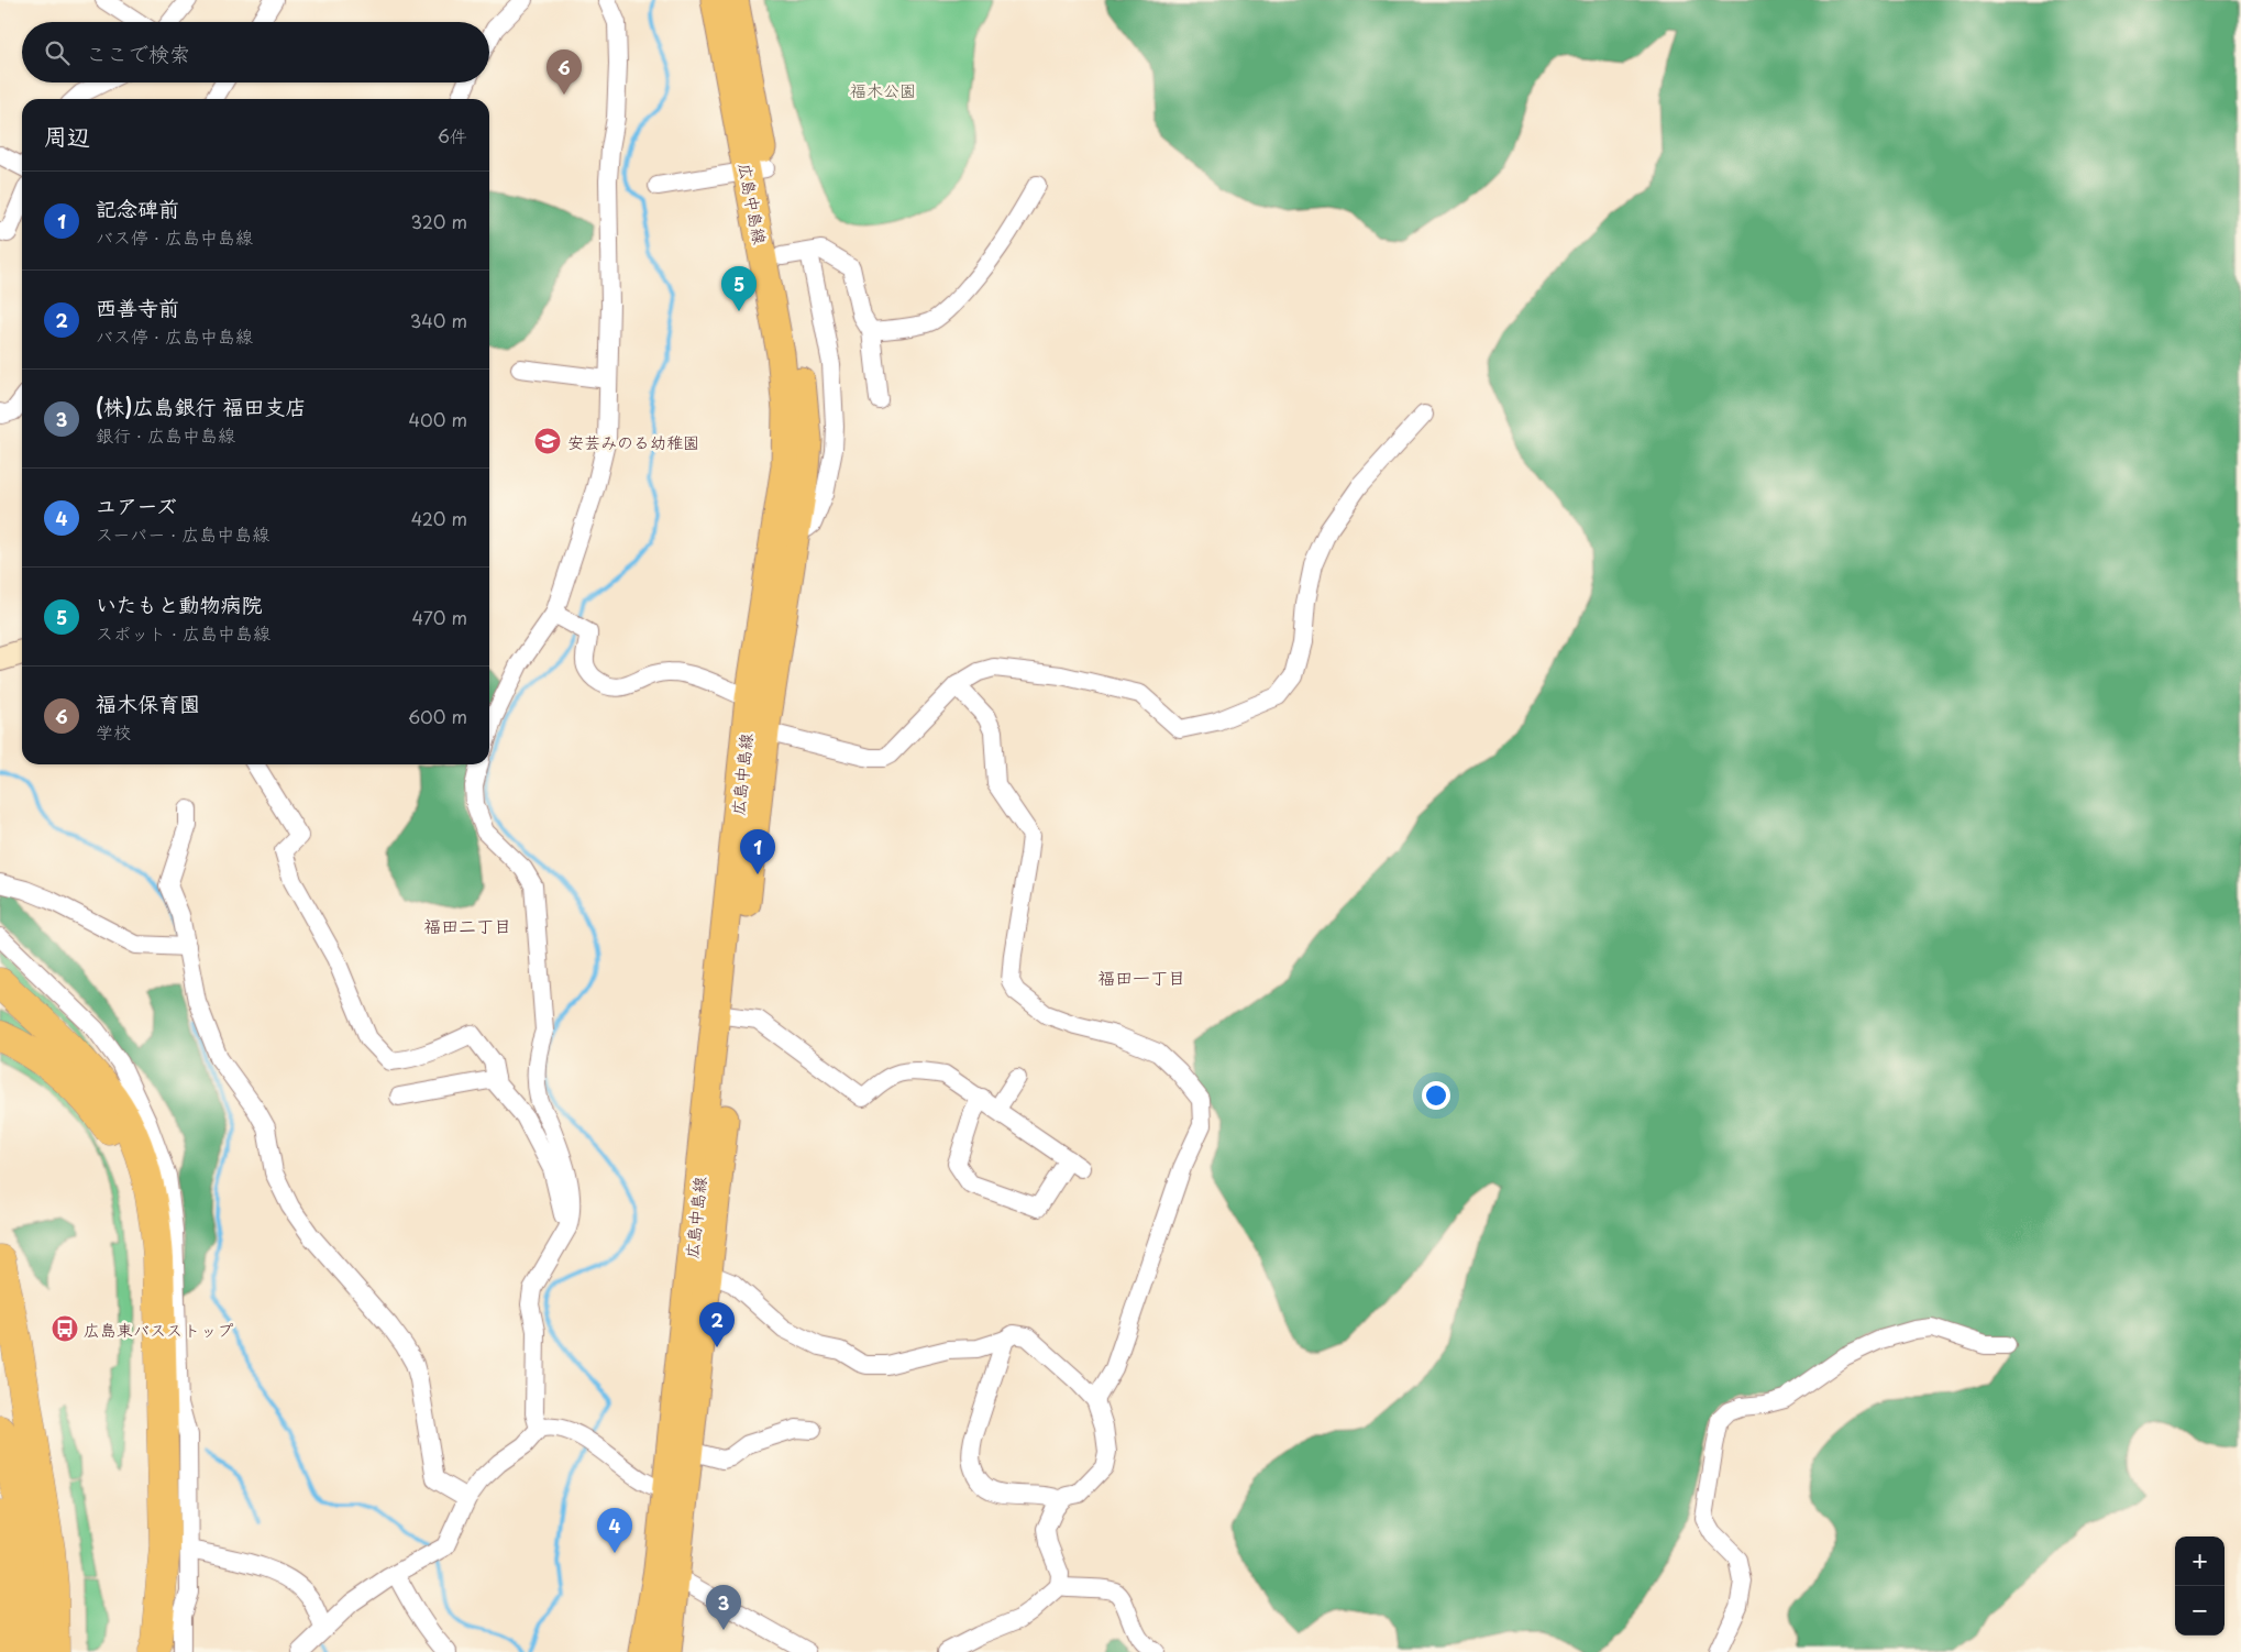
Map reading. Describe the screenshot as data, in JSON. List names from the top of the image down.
{
  "streets": {
    "main road": ["広島中島線"]
  },
  "districts": ["福田二丁目", "福田一丁目"],
  "parks": ["福木公園"],
  "places": {
    "school or university": ["安芸みのる幼稚園"],
    "bus stop": ["広島東バスストップ"]
  },
  "page": {
    "search": "ここで検索",
    "pins": [
      "6",
      "5",
      "1",
      "2",
      "4",
      "3"
    ],
    "heading": ["周辺", "6件"],
    "list": [
      {
        "mark": "1",
        "name": "記念碑前",
        "note": "バス停 · 広島中島線",
        "value": "320 m"
      },
      {
        "mark": "2",
        "name": "西善寺前",
        "note": "バス停 · 広島中島線",
        "value": "340 m"
      },
      {
        "mark": "3",
        "name": "(株)広島銀行 福田支店",
        "note": "銀行 · 広島中島線",
        "value": "400 m"
      },
      {
        "mark": "4",
        "name": "ユアーズ",
        "note": "スーパー · 広島中島線",
        "value": "420 m"
      },
      {
        "mark": "5",
        "name": "いたもと動物病院",
        "note": "スポット · 広島中島線",
        "value": "470 m"
      },
      {
        "mark": "6",
        "name": "福木保育園",
        "note": "学校",
        "value": "600 m"
      }
    ],
    "map_buttons": ["+", "−"]
  }
}
